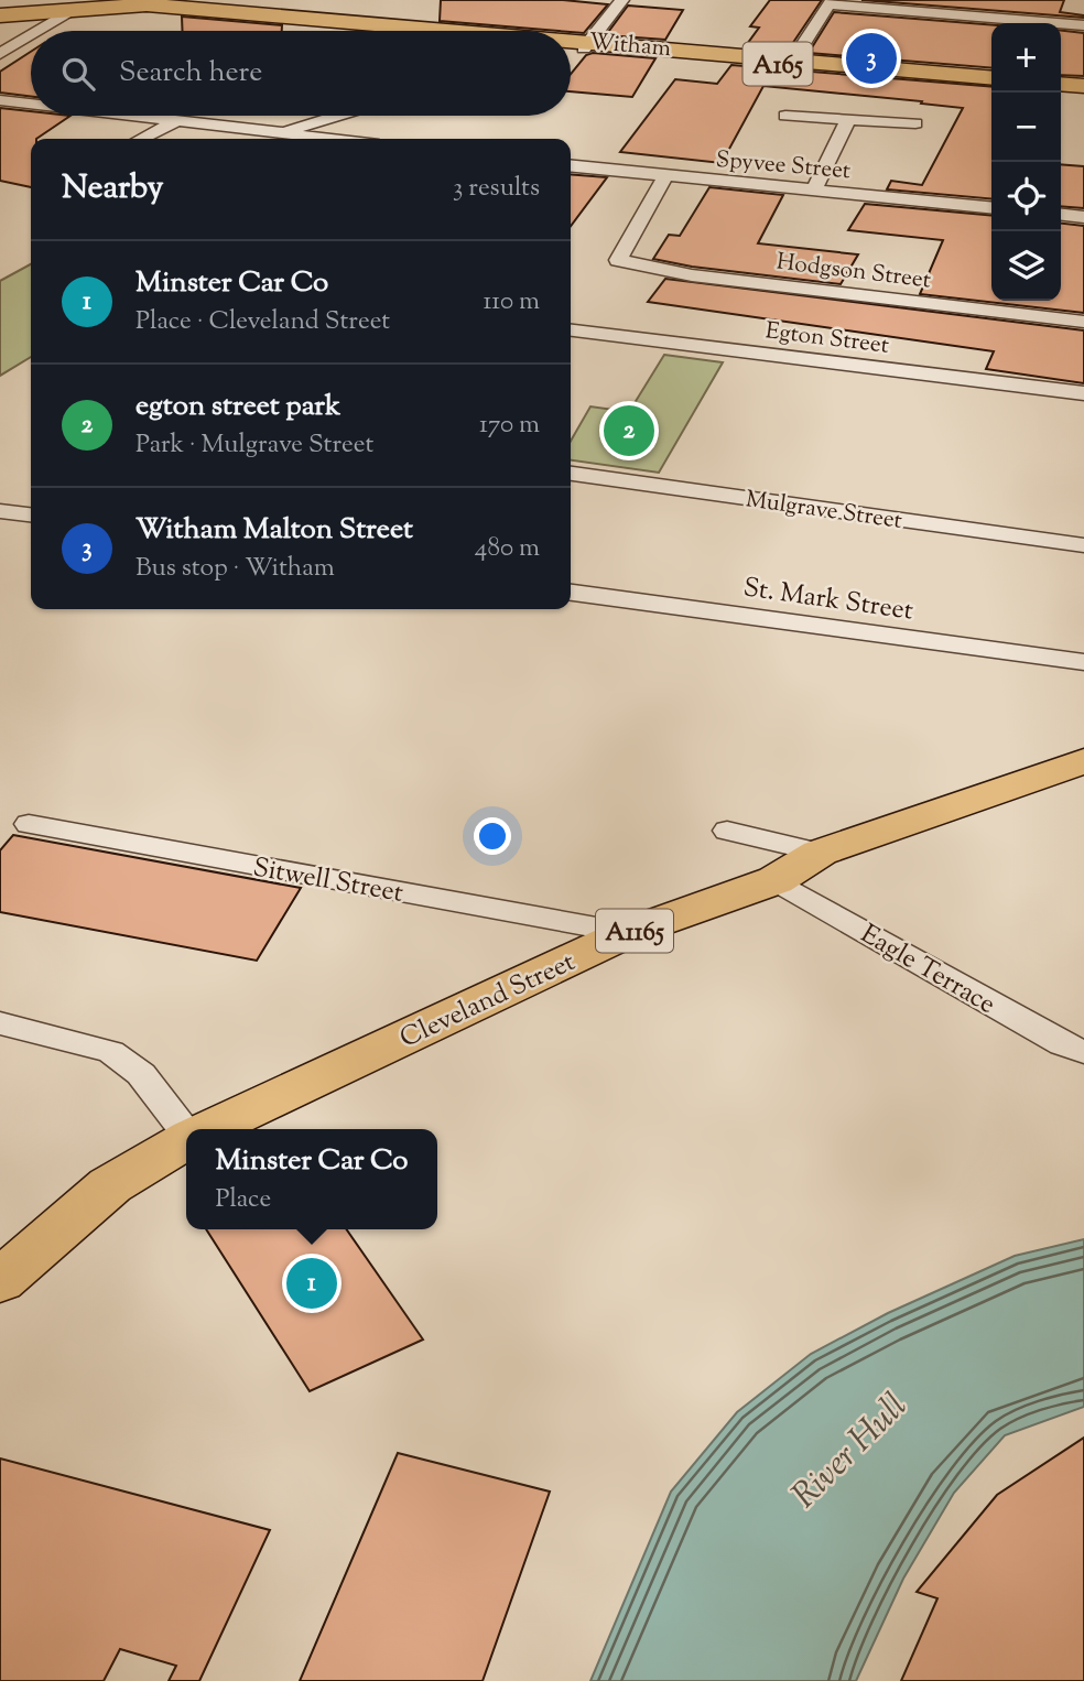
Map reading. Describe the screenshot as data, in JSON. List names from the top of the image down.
{
  "streets": {
    "main road": [
      "Witham",
      "A165",
      "A1165",
      "Cleveland Street"
    ],
    "street": [
      "Spyvee Street",
      "Hodgson Street",
      "Egton Street",
      "Mulgrave Street",
      "St. Mark Street",
      "Sitwell Street",
      "Eagle Terrace"
    ]
  },
  "crossings": [
    ["Witham", "A165"],
    ["Sitwell Street", "Cleveland Street"],
    ["Eagle Terrace", "Cleveland Street"]
  ],
  "water": ["River Hull"],
  "page": {
    "map_buttons": ["+", "−"],
    "pins": ["3", "2", "1"],
    "search": "Search here",
    "heading": ["Nearby", "3 results"],
    "list": [
      {
        "mark": "1",
        "name": "Minster Car Co",
        "note": "Place · Cleveland Street",
        "value": "110 m"
      },
      {
        "mark": "2",
        "name": "egton street park",
        "note": "Park · Mulgrave Street",
        "value": "170 m"
      },
      {
        "mark": "3",
        "name": "Witham Malton Street",
        "note": "Bus stop · Witham",
        "value": "480 m"
      }
    ],
    "popup": ["Minster Car Co", "Place"]
  }
}
